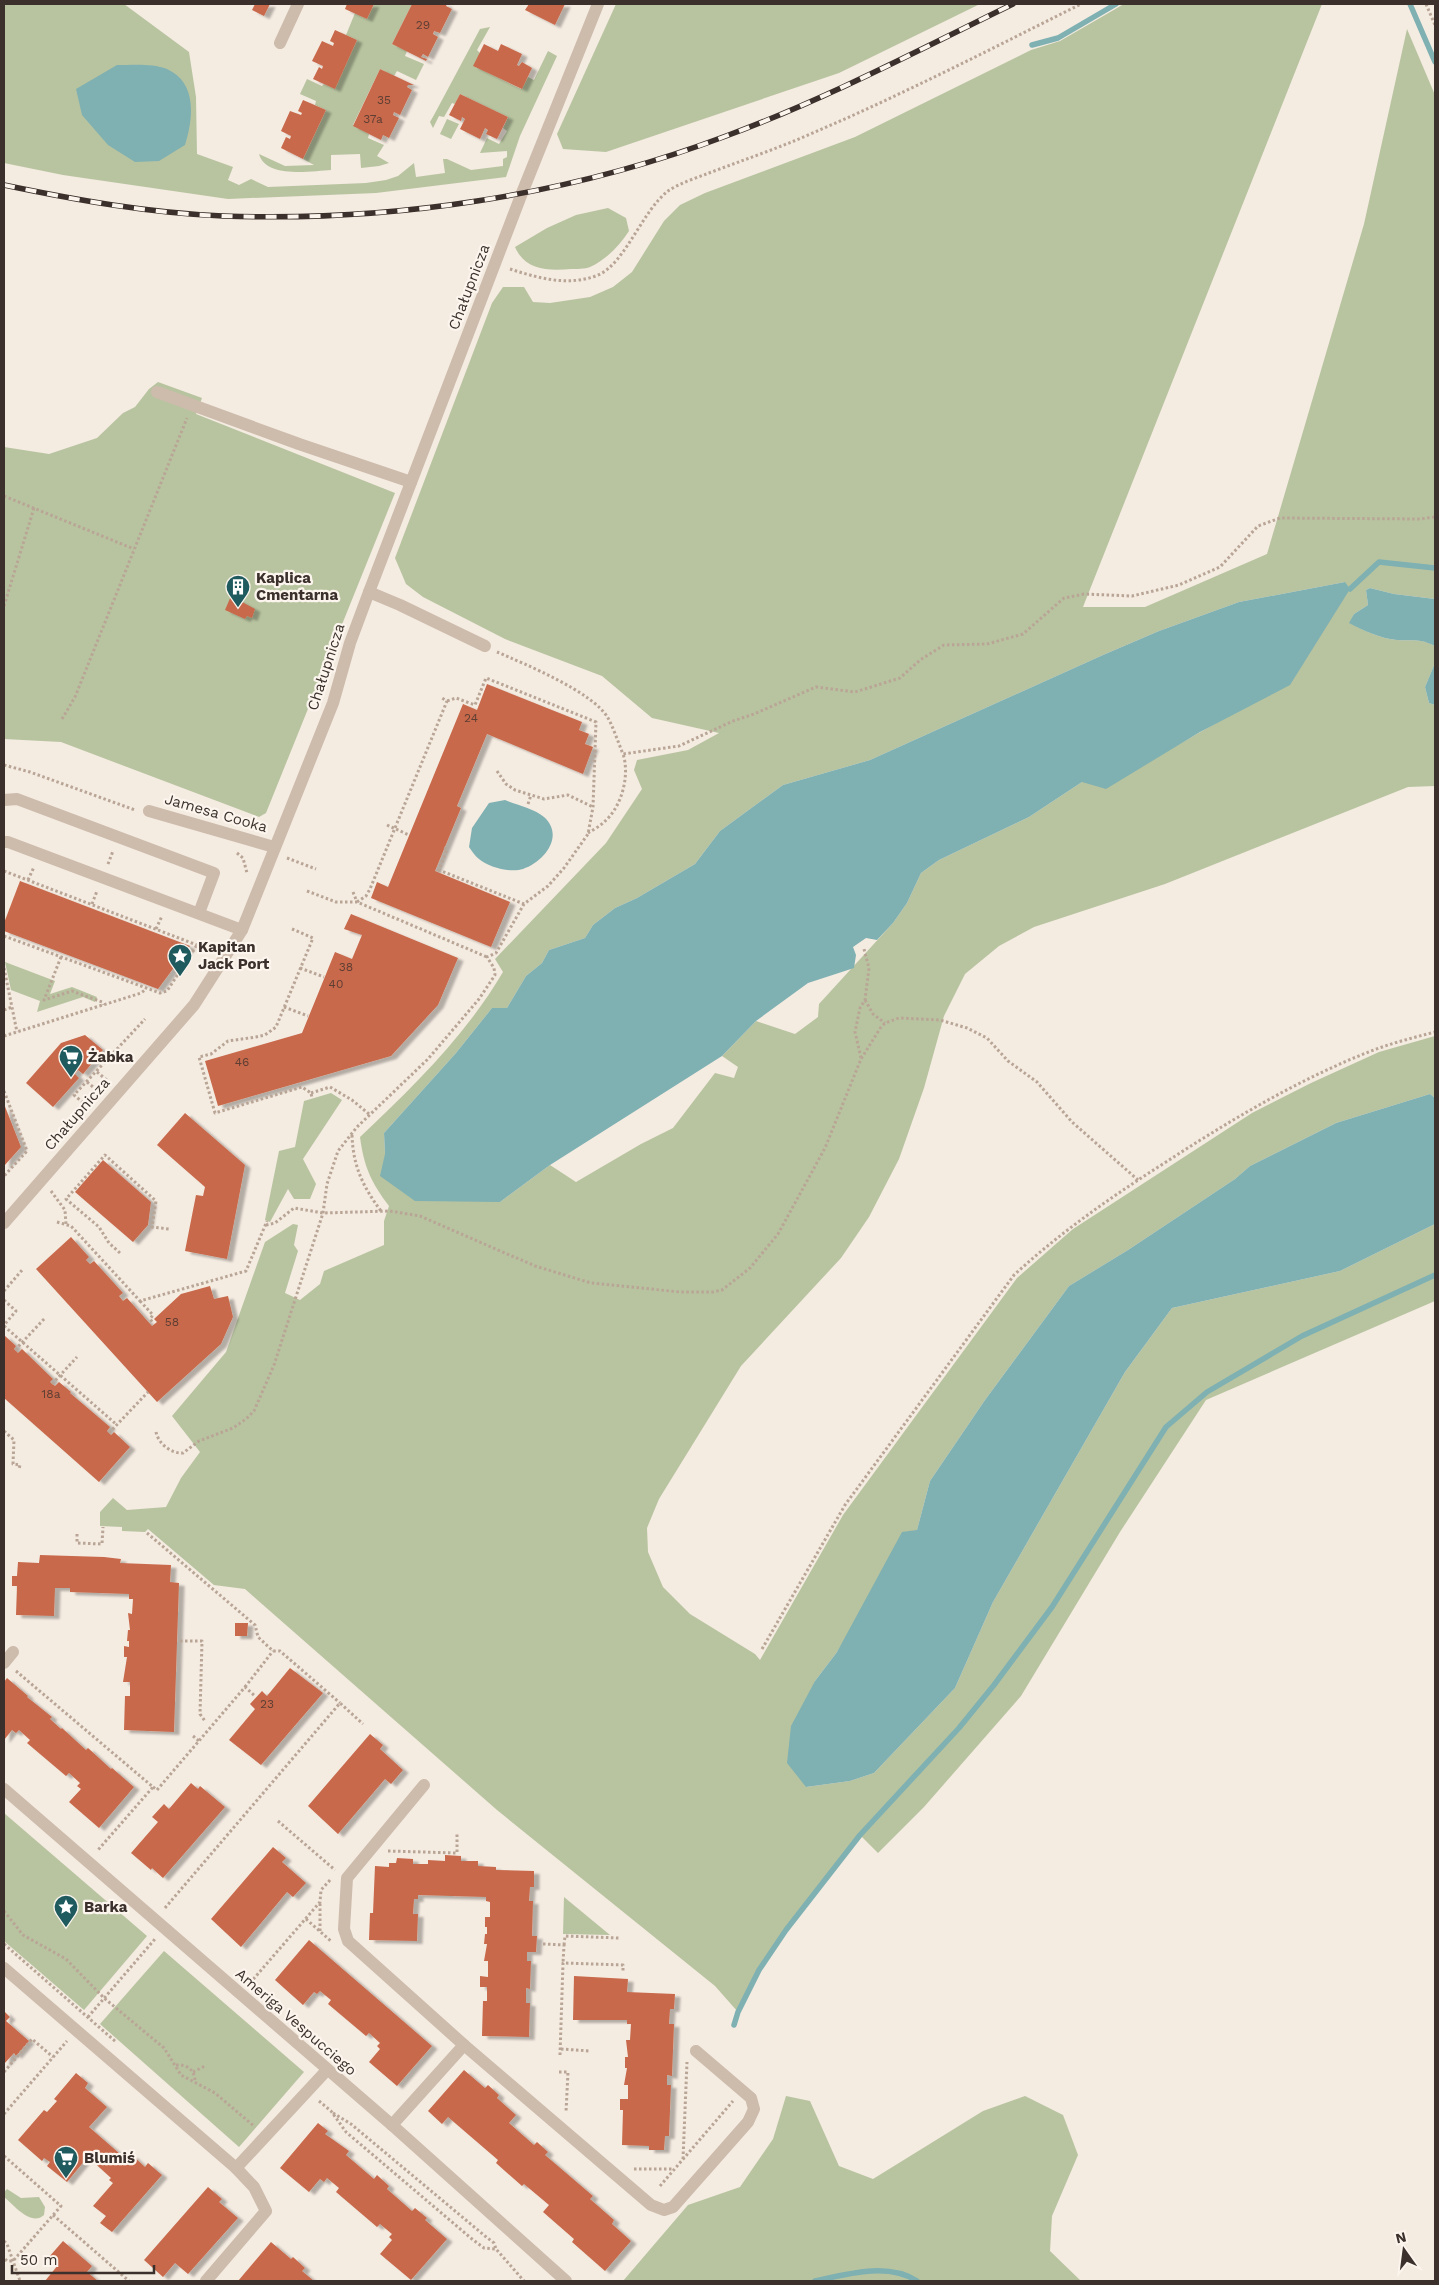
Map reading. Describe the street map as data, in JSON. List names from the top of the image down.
{
  "streets": {
    "street": ["Chałupnicza", "Jamesa Cooka", "Ameriga Vespucciego"]
  },
  "crossings": [
    ["Chałupnicza", "Jamesa Cooka"]
  ],
  "places": {
    "building": ["Kaplica Cmentarna"],
    "place": ["Kapitan Jack Port", "Barka"],
    "supermarket": ["Żabka", "Blumiś"]
  },
  "house_numbers": [
    "29",
    "35",
    "37a",
    "24",
    "38",
    "40",
    "46",
    "58",
    "18a",
    "23"
  ],
  "scale_bar": "50 m",
  "north": "top"
}
